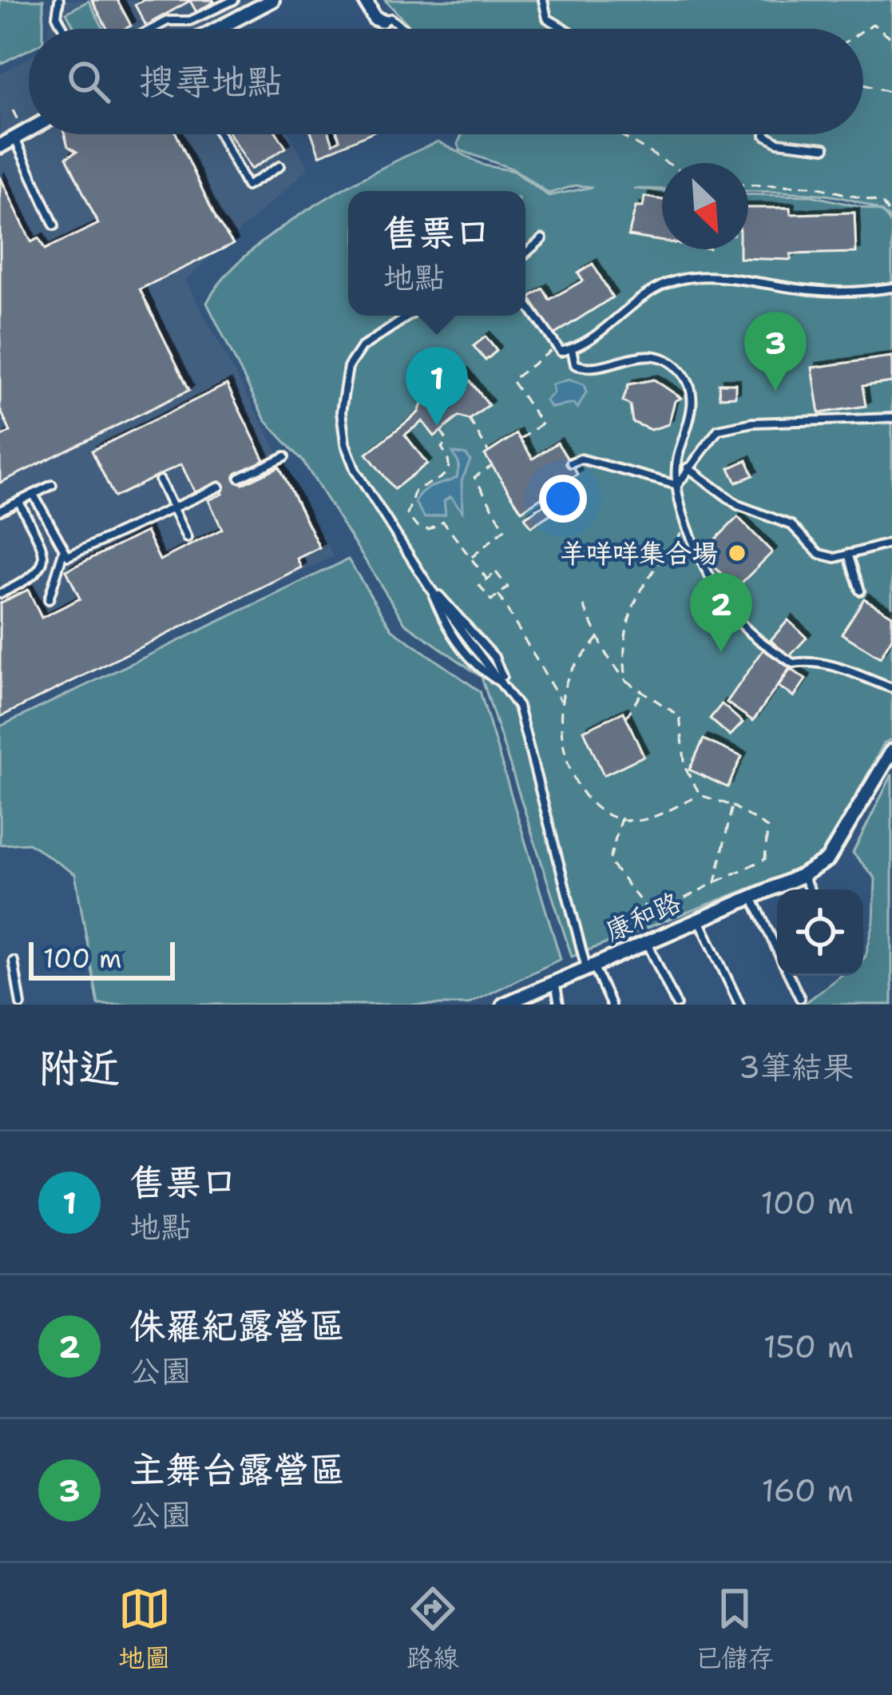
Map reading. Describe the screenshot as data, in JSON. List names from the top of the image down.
{
  "streets": {
    "street": ["康和路"]
  },
  "places": ["羊咩咩集合場"],
  "scale_bar": "100 m",
  "north": "bottom right",
  "page": {
    "search": "搜尋地點",
    "popup": ["售票口", "地點"],
    "pins": ["3", "1", "2"],
    "scale": "100 m",
    "heading": ["附近", "3筆結果"],
    "list": [
      {
        "mark": "1",
        "name": "售票口",
        "note": "地點",
        "value": "100 m"
      },
      {
        "mark": "2",
        "name": "侏羅紀露營區",
        "note": "公園",
        "value": "150 m"
      },
      {
        "mark": "3",
        "name": "主舞台露營區",
        "note": "公園",
        "value": "160 m"
      }
    ],
    "nav": ["地圖", "路線", "已儲存"]
  }
}
